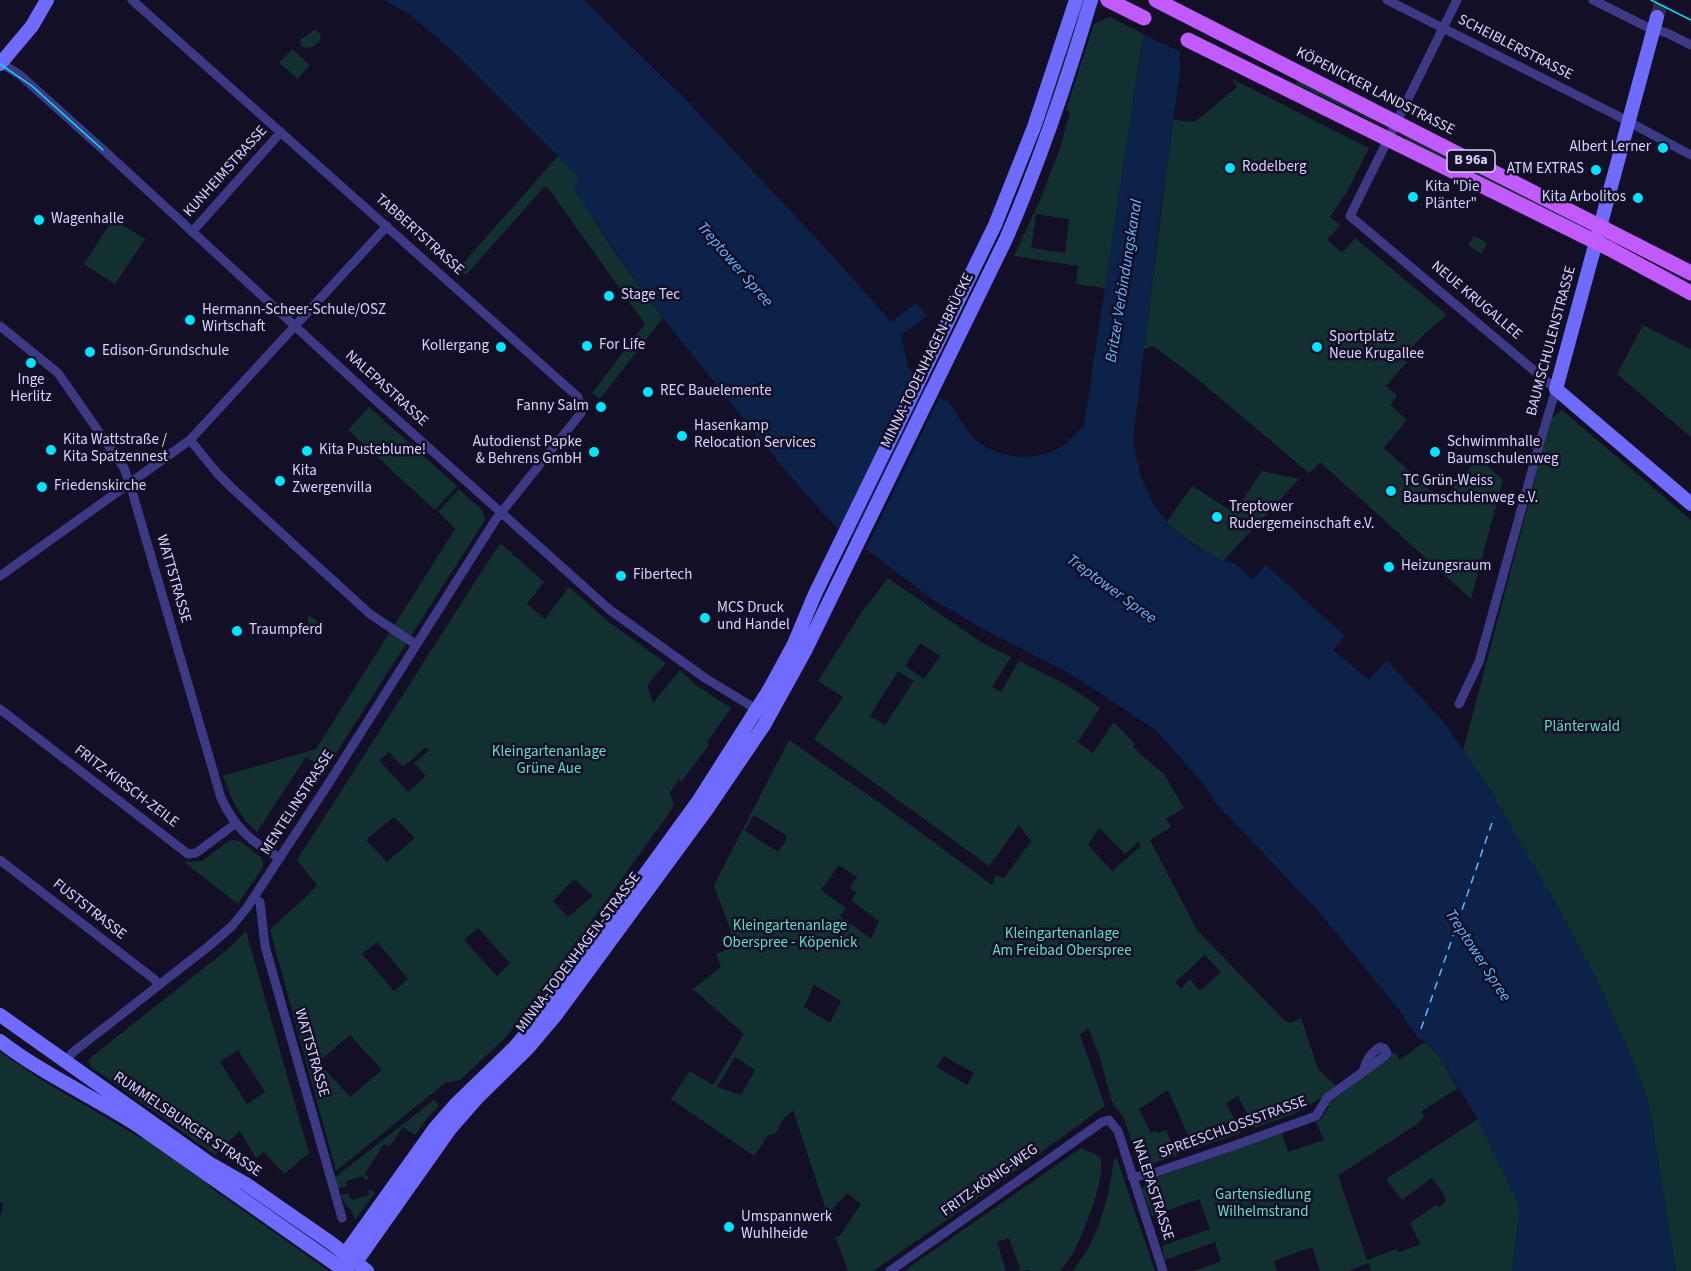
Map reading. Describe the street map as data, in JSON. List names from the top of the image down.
{
  "streets": {
    "main road": [
      "KÖPENICKER LANDSTRASSE",
      "B 96a",
      "NEUE KRUGALLEE",
      "BAUMSCHULENSTRASSE",
      "MINNA-TODENHAGEN-BRÜCKE",
      "MINNA-TODENHAGEN-STRASSE",
      "RUMMELSBURGER STRASSE"
    ],
    "street": [
      "SCHEIBLERSTRASSE",
      "KUNHEIMSTRASSE",
      "TABBERTSTRASSE",
      "NALEPASTRASSE",
      "WATTSTRASSE",
      "FRITZ-KIRSCH-ZEILE",
      "MENTELINSTRASSE",
      "FUSTSTRASSE",
      "SPREESCHLOSSSTRASSE",
      "FRITZ-KÖNIG-WEG"
    ]
  },
  "crossings": [
    ["SCHEIBLERSTRASSE", "BAUMSCHULENSTRASSE"],
    ["KÖPENICKER LANDSTRASSE", "NEUE KRUGALLEE"],
    ["KÖPENICKER LANDSTRASSE", "BAUMSCHULENSTRASSE"],
    ["KUNHEIMSTRASSE", "TABBERTSTRASSE"],
    ["KUNHEIMSTRASSE", "NALEPASTRASSE"],
    ["TABBERTSTRASSE", "NALEPASTRASSE"],
    ["TABBERTSTRASSE", "MENTELINSTRASSE"],
    ["NEUE KRUGALLEE", "BAUMSCHULENSTRASSE"],
    ["MINNA-TODENHAGEN-BRÜCKE", "MINNA-TODENHAGEN-STRASSE"],
    ["NALEPASTRASSE", "MENTELINSTRASSE"],
    ["NALEPASTRASSE", "MINNA-TODENHAGEN-STRASSE"],
    ["NALEPASTRASSE", "SPREESCHLOSSSTRASSE"],
    ["NALEPASTRASSE", "FRITZ-KÖNIG-WEG"],
    ["WATTSTRASSE", "FRITZ-KIRSCH-ZEILE"],
    ["WATTSTRASSE", "MENTELINSTRASSE"],
    ["MENTELINSTRASSE", "FUSTSTRASSE"],
    ["MENTELINSTRASSE", "RUMMELSBURGER STRASSE"],
    ["MINNA-TODENHAGEN-STRASSE", "RUMMELSBURGER STRASSE"]
  ],
  "water": ["Treptower Spree", "Britzer Verbindungskanal"],
  "parks": [
    "Plänterwald",
    "Kleingartenanlage Grüne Aue",
    "Kleingartenanlage Oberspree - Köpenick",
    "Kleingartenanlage Am Freibad Oberspree",
    "Gartensiedlung Wilhelmstrand"
  ],
  "places": [
    "Albert Lerner",
    "Rodelberg",
    "ATM EXTRAS",
    "Kita \"Die Plänter\"",
    "Kita Arbolitos",
    "Wagenhalle",
    "Stage Tec",
    "Hermann-Scheer-Schule/OSZ Wirtschaft",
    "For Life",
    "Kollergang",
    "Sportplatz Neue Krugallee",
    "Edison-Grundschule",
    "Inge Herlitz",
    "REC Bauelemente",
    "Fanny Salm",
    "Hasenkamp Relocation Services",
    "Kita Wattstraße / Kita Spatzennest",
    "Kita Pusteblume!",
    "Autodienst Papke & Behrens GmbH",
    "Schwimmhalle Baumschulenweg",
    "Kita Zwergenvilla",
    "Friedenskirche",
    "TC Grün-Weiss Baumschulenweg e.V.",
    "Treptower Rudergemeinschaft e.V.",
    "Heizungsraum",
    "Fibertech",
    "MCS Druck und Handel",
    "Traumpferd",
    "Umspannwerk Wuhlheide"
  ]
}
